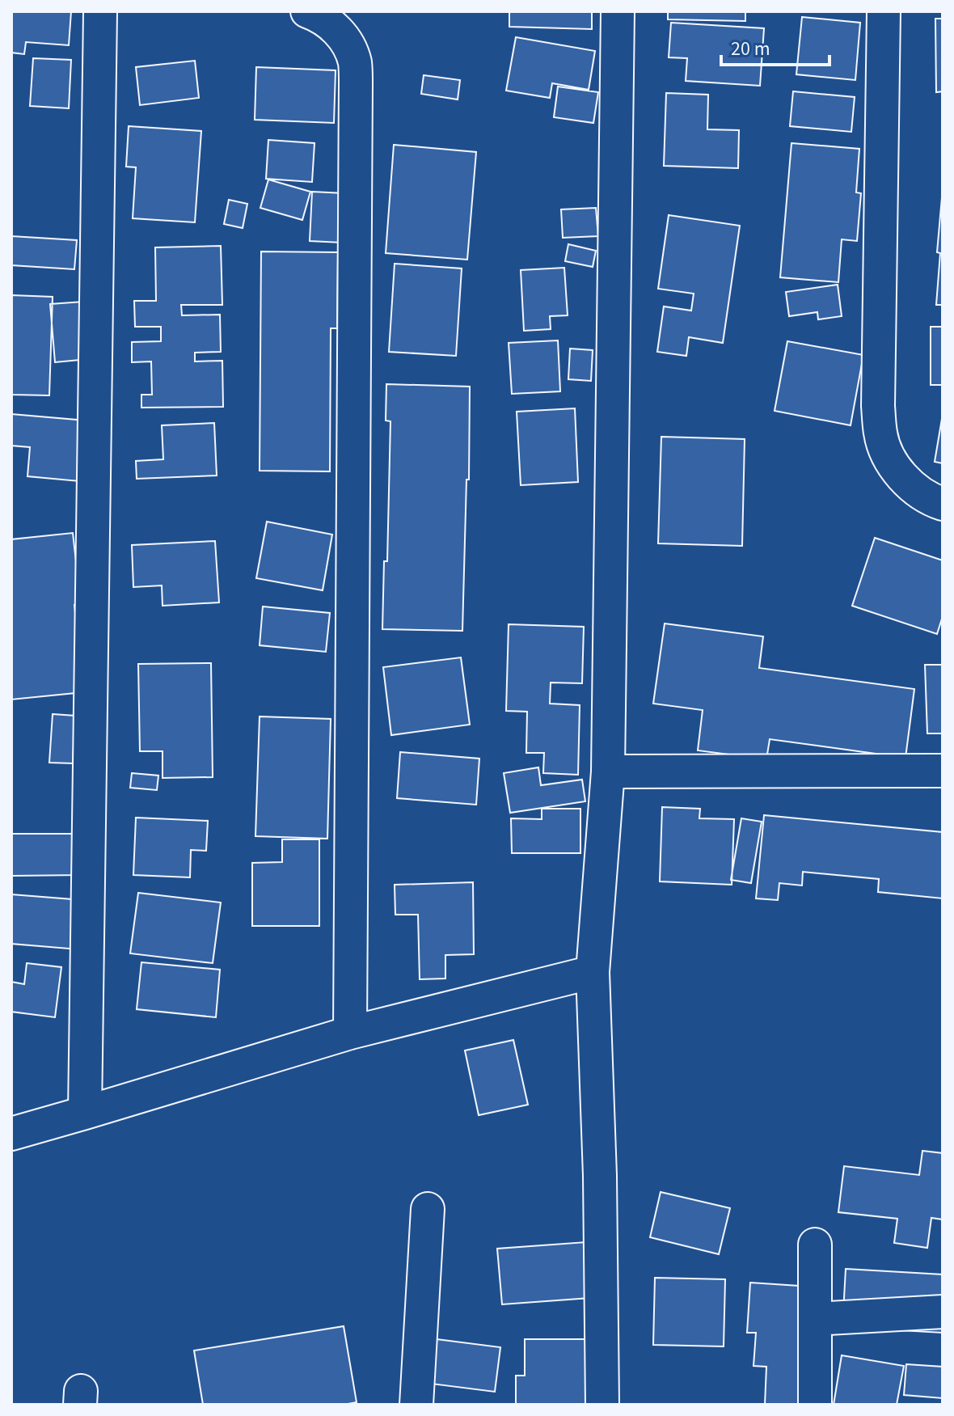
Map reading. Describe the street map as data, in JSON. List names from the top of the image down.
{
  "scale_bar": "20 m"
}
